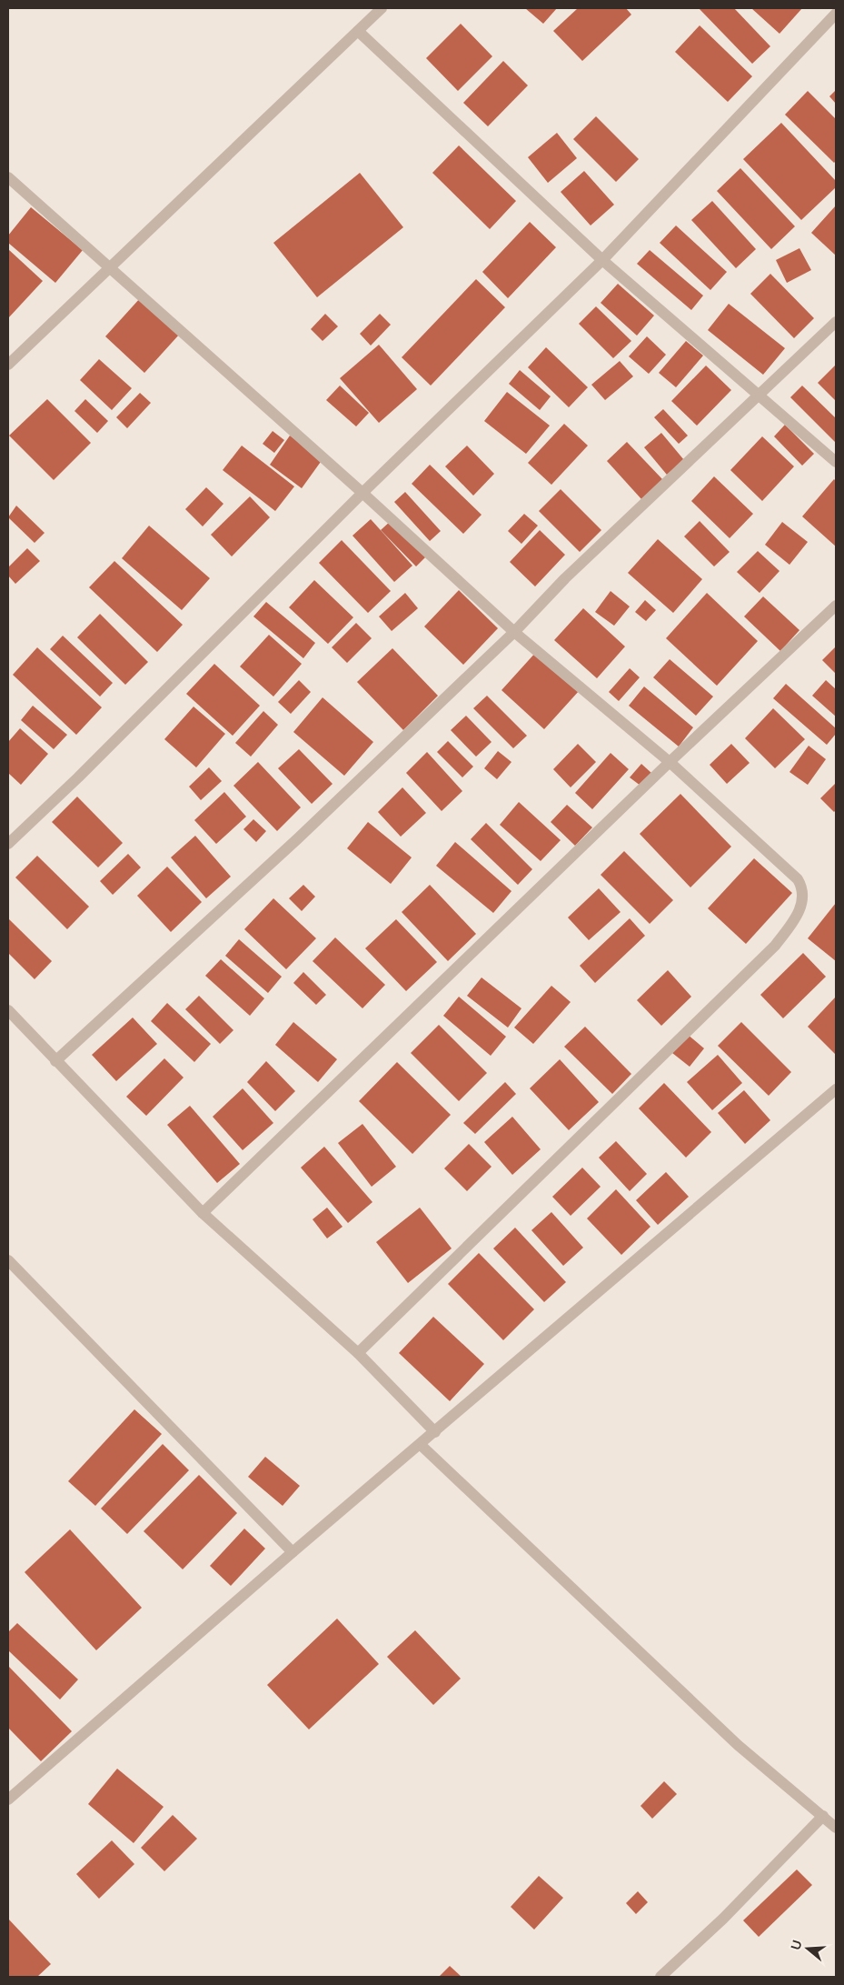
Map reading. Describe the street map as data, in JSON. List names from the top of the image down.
{
  "north": "left"
}
